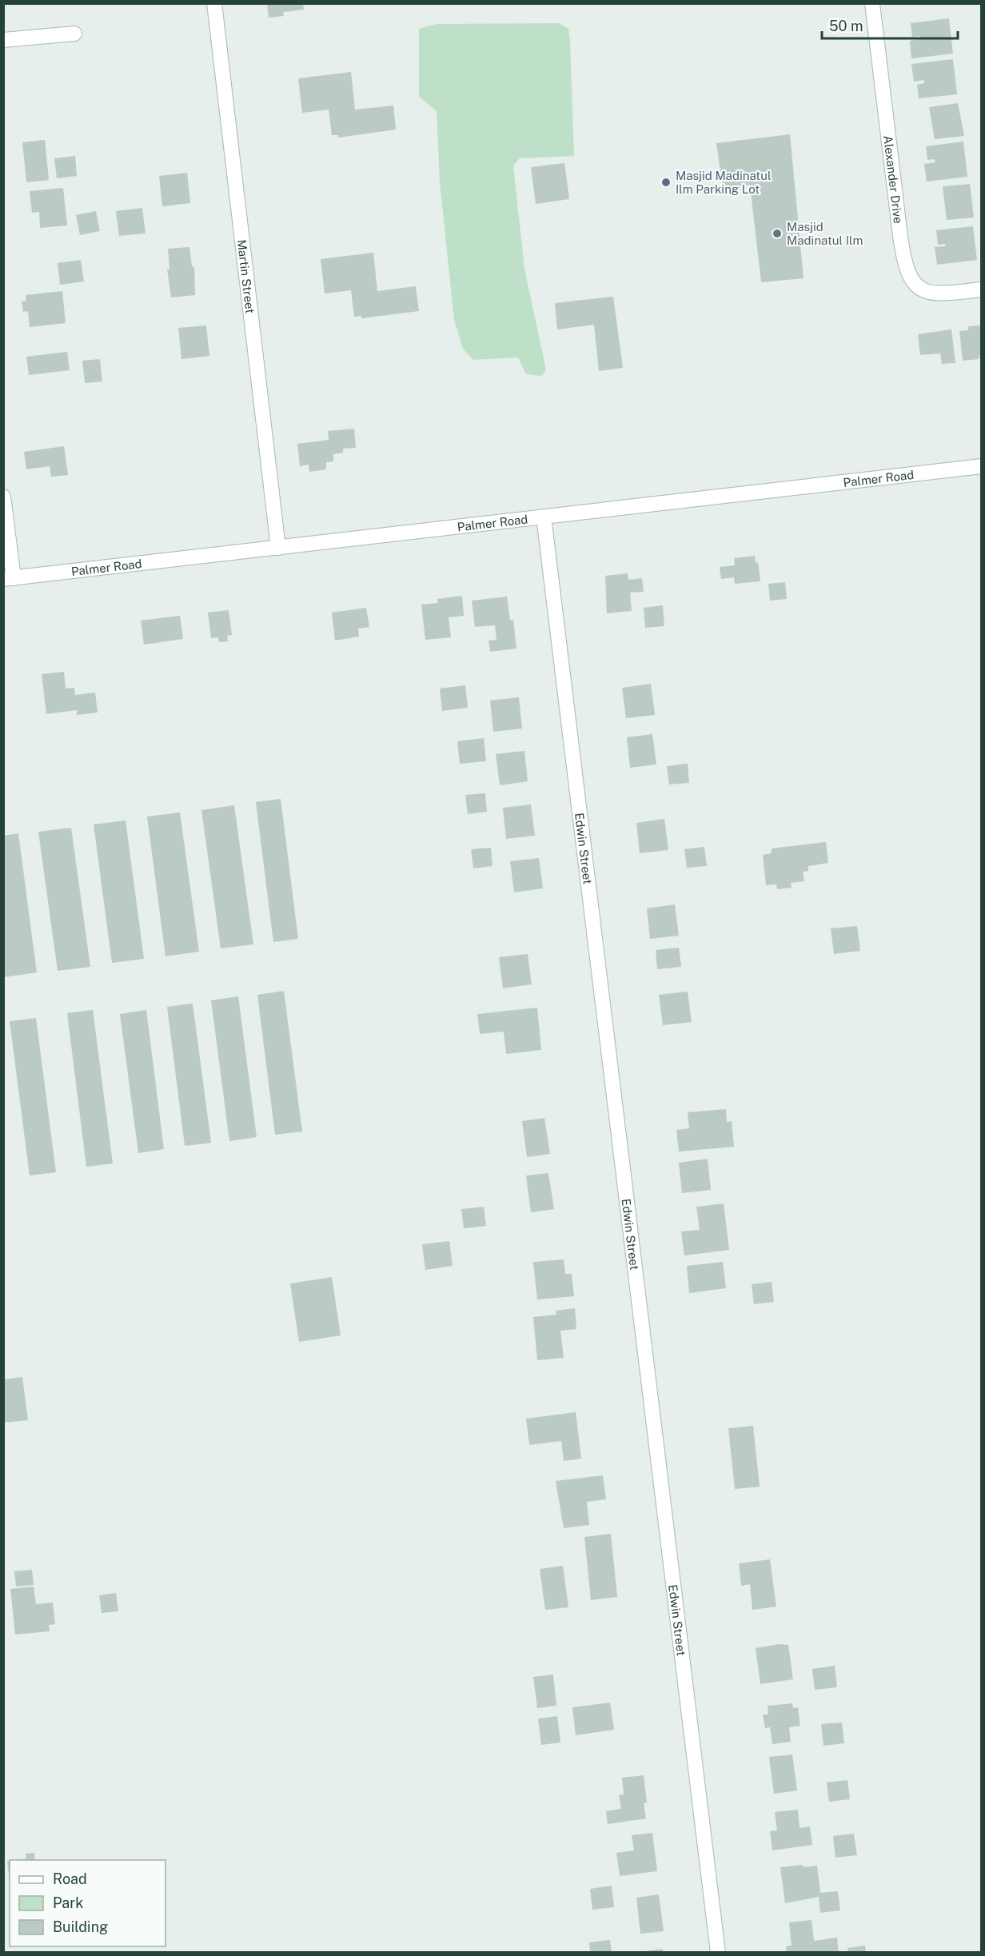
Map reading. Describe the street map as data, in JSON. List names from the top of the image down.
{
  "streets": {
    "street": [
      "Alexander Drive",
      "Martin Street",
      "Palmer Road",
      "Edwin Street"
    ]
  },
  "crossings": [
    ["Martin Street", "Palmer Road"],
    ["Palmer Road", "Edwin Street"]
  ],
  "places": ["Masjid Madinatul Ilm Parking Lot", "Masjid Madinatul Ilm"],
  "legend": ["Road", "Park", "Building"],
  "scale_bar": "50 m"
}
